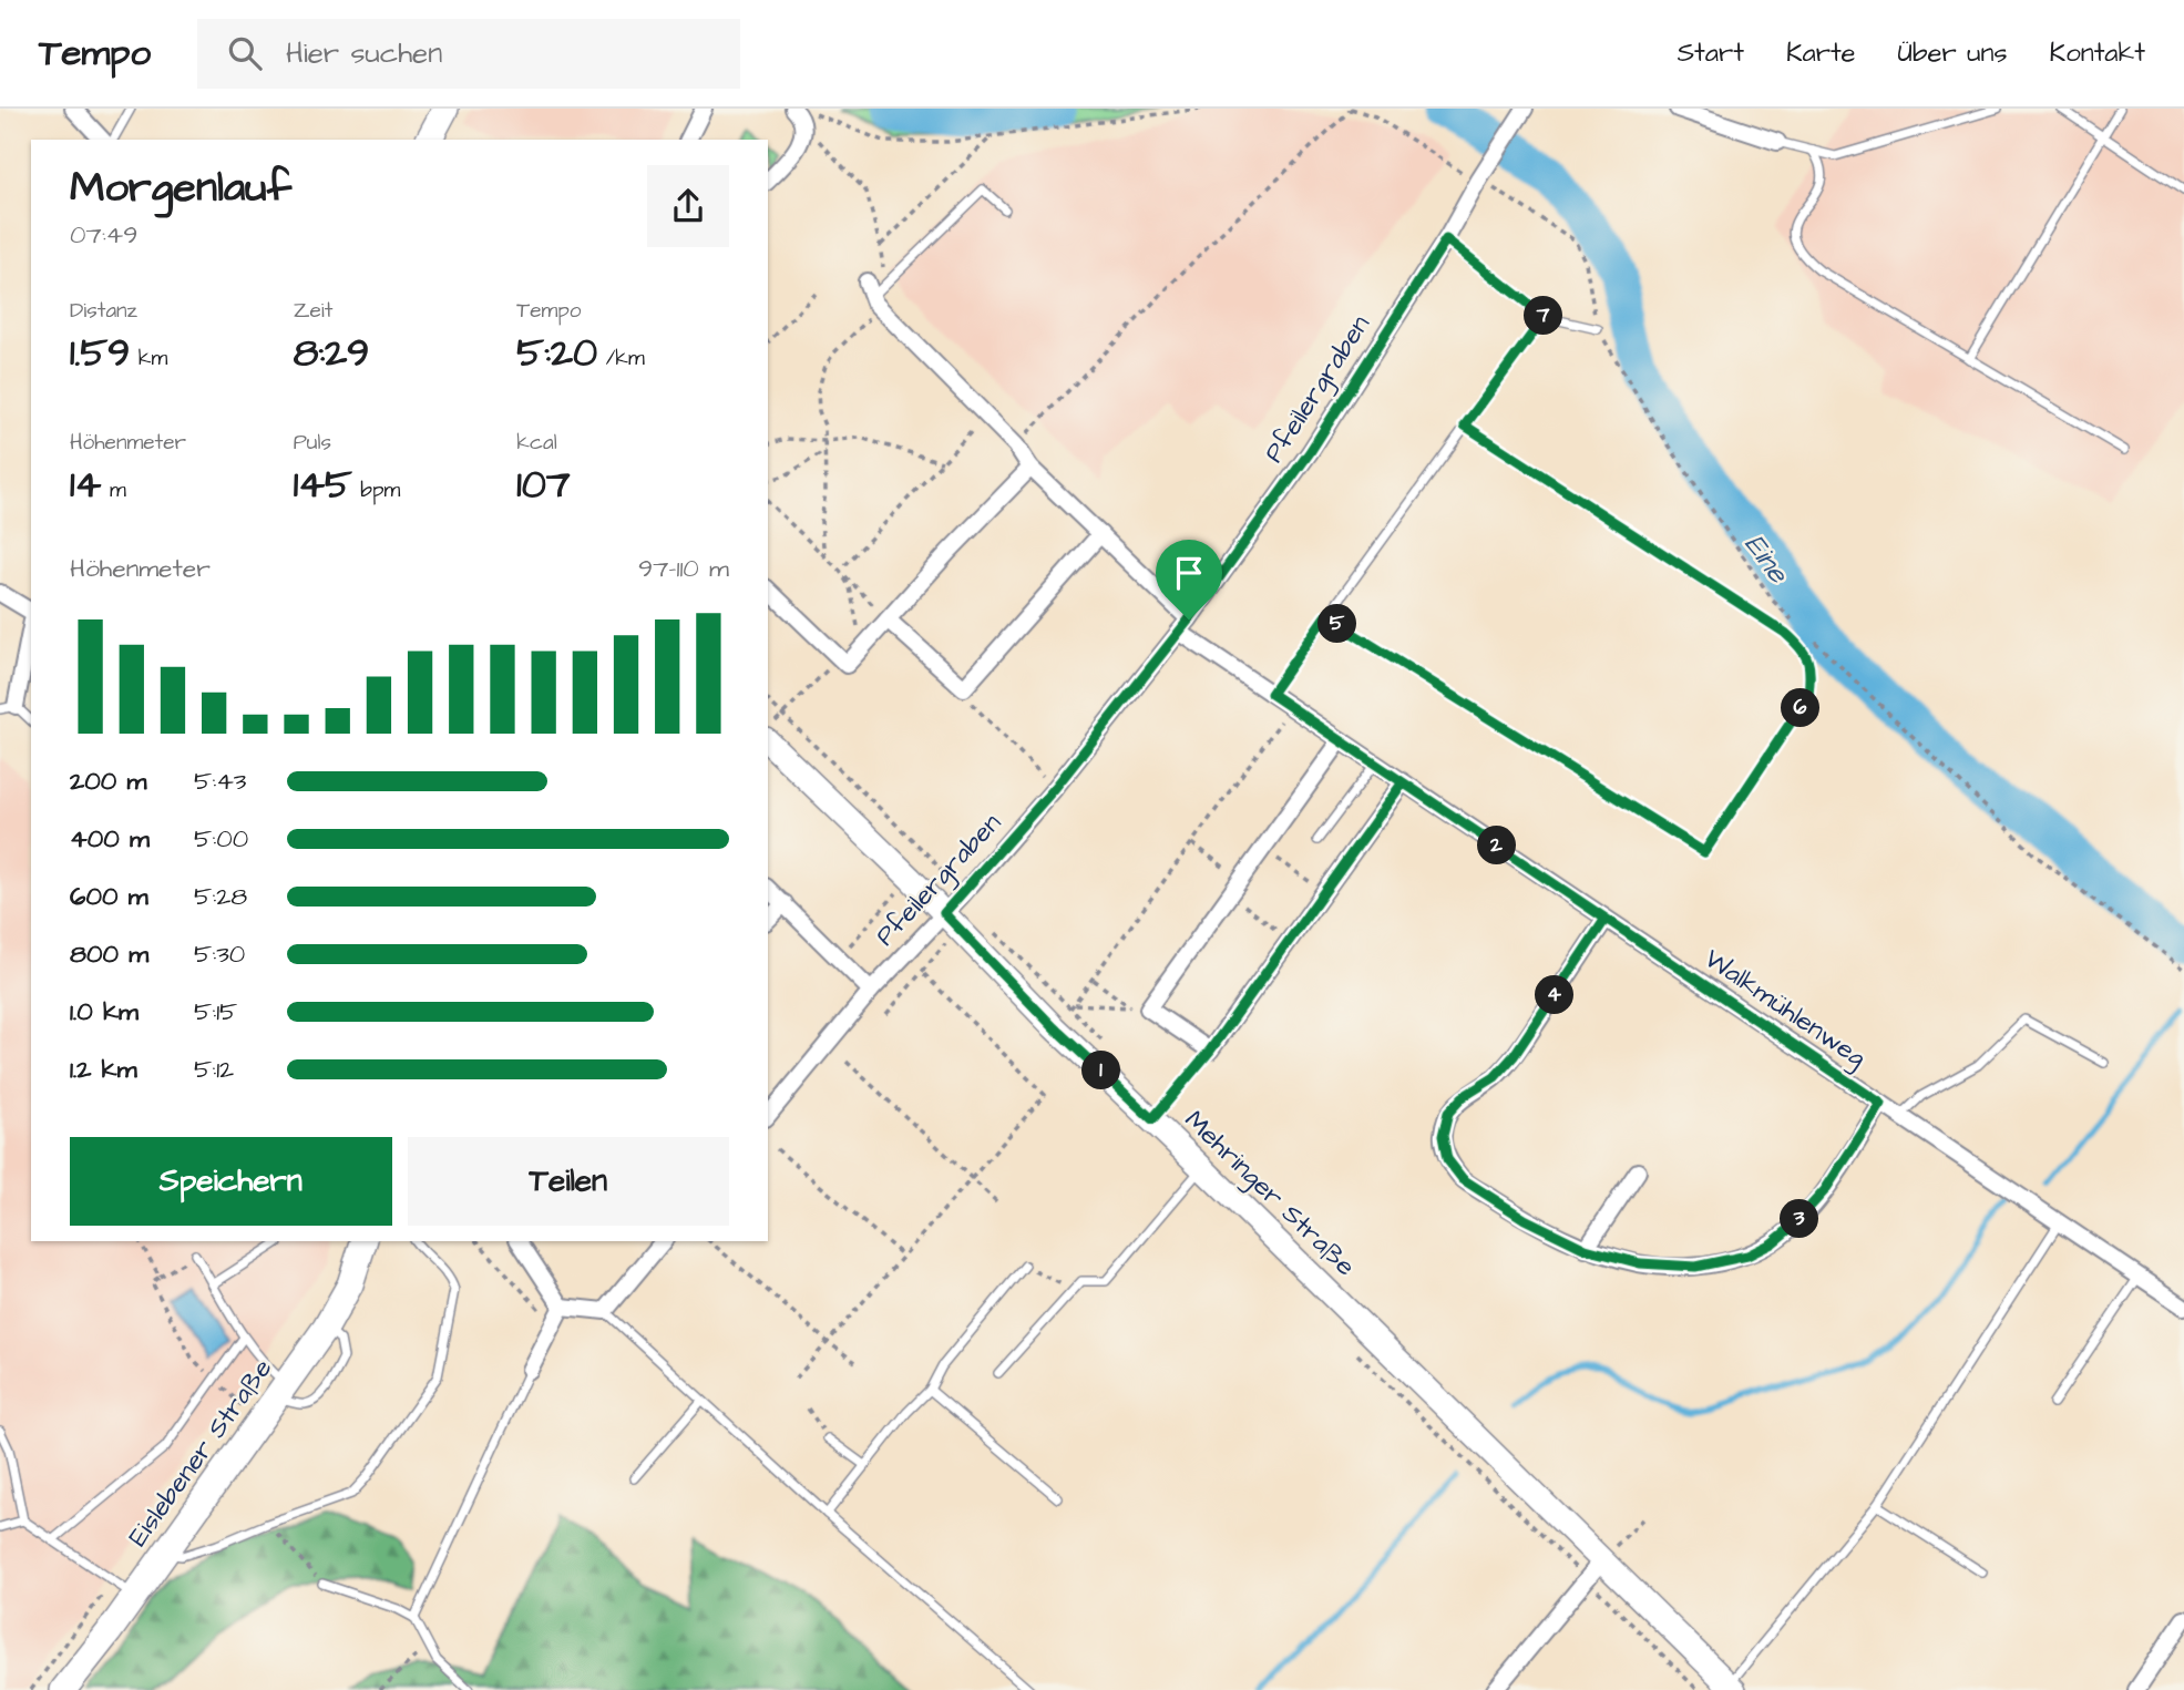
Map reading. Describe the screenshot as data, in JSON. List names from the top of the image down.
{
  "streets": {
    "main road": ["Mehringer Straße", "Eislebener Straße"],
    "street": ["Pfeilergraben", "Walkmühlenweg"]
  },
  "crossings": [
    ["Pfeilergraben", "Walkmühlenweg"],
    ["Pfeilergraben", "Mehringer Straße"]
  ],
  "water": ["Eine"],
  "page": {
    "header": "Tempo",
    "search": "Hier suchen",
    "nav": [
      "Start",
      "Karte",
      "Über uns",
      "Kontakt"
    ],
    "heading": ["Morgenlauf", "07:49"],
    "stats": [
      ["Distanz", "1.59 km"],
      ["Zeit", "8:29"],
      ["Tempo", "5:20 /km"],
      ["Höhenmeter", "14 m"],
      ["Puls", "145 bpm"],
      ["kcal", "107"]
    ],
    "pins": [
      "7",
      "5",
      "6",
      "2",
      "4",
      "1",
      "3"
    ],
    "chart": ["Höhenmeter", "97–110 m"],
    "list": [
      {
        "name": "200 m",
        "note": "5:43"
      },
      {
        "name": "400 m",
        "note": "5:00"
      },
      {
        "name": "600 m",
        "note": "5:28"
      },
      {
        "name": "800 m",
        "note": "5:30"
      },
      {
        "name": "1.0 km",
        "note": "5:15"
      },
      {
        "name": "1.2 km",
        "note": "5:12"
      }
    ],
    "buttons": ["Speichern", "Teilen"]
  }
}
